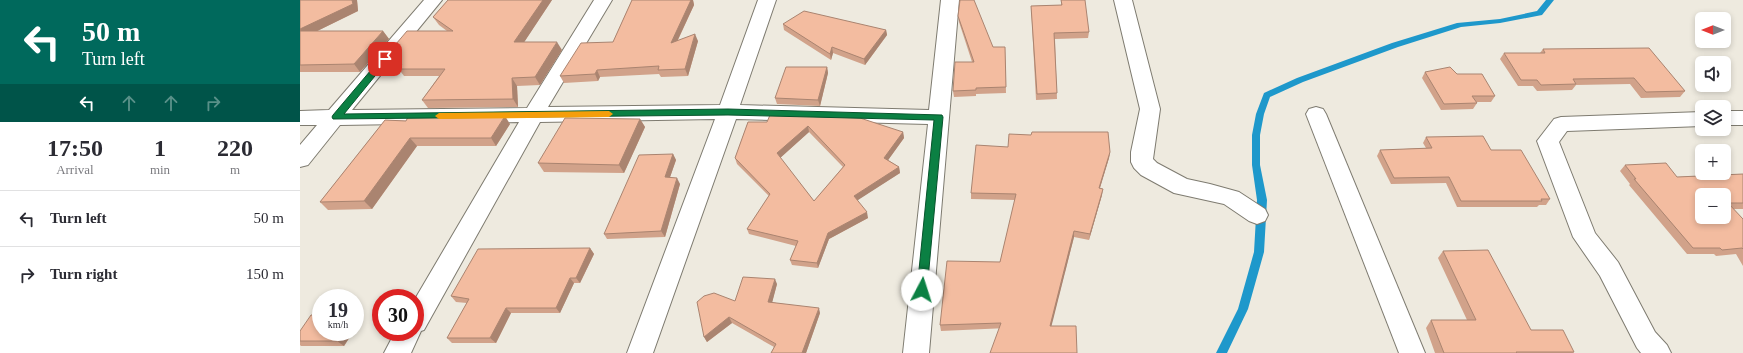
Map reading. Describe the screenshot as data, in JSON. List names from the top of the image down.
{
  "north": "left",
  "page": {
    "turn": ["50 m", "Turn left"],
    "map_buttons": ["+", "−"],
    "eta": [
      "17:50",
      "Arrival",
      "1",
      "min",
      "220",
      "m"
    ],
    "list": [
      {
        "name": "Turn left",
        "value": "50 m"
      },
      {
        "name": "Turn right",
        "value": "150 m"
      }
    ],
    "speed": "19 km/h",
    "limit": "30"
  }
}
